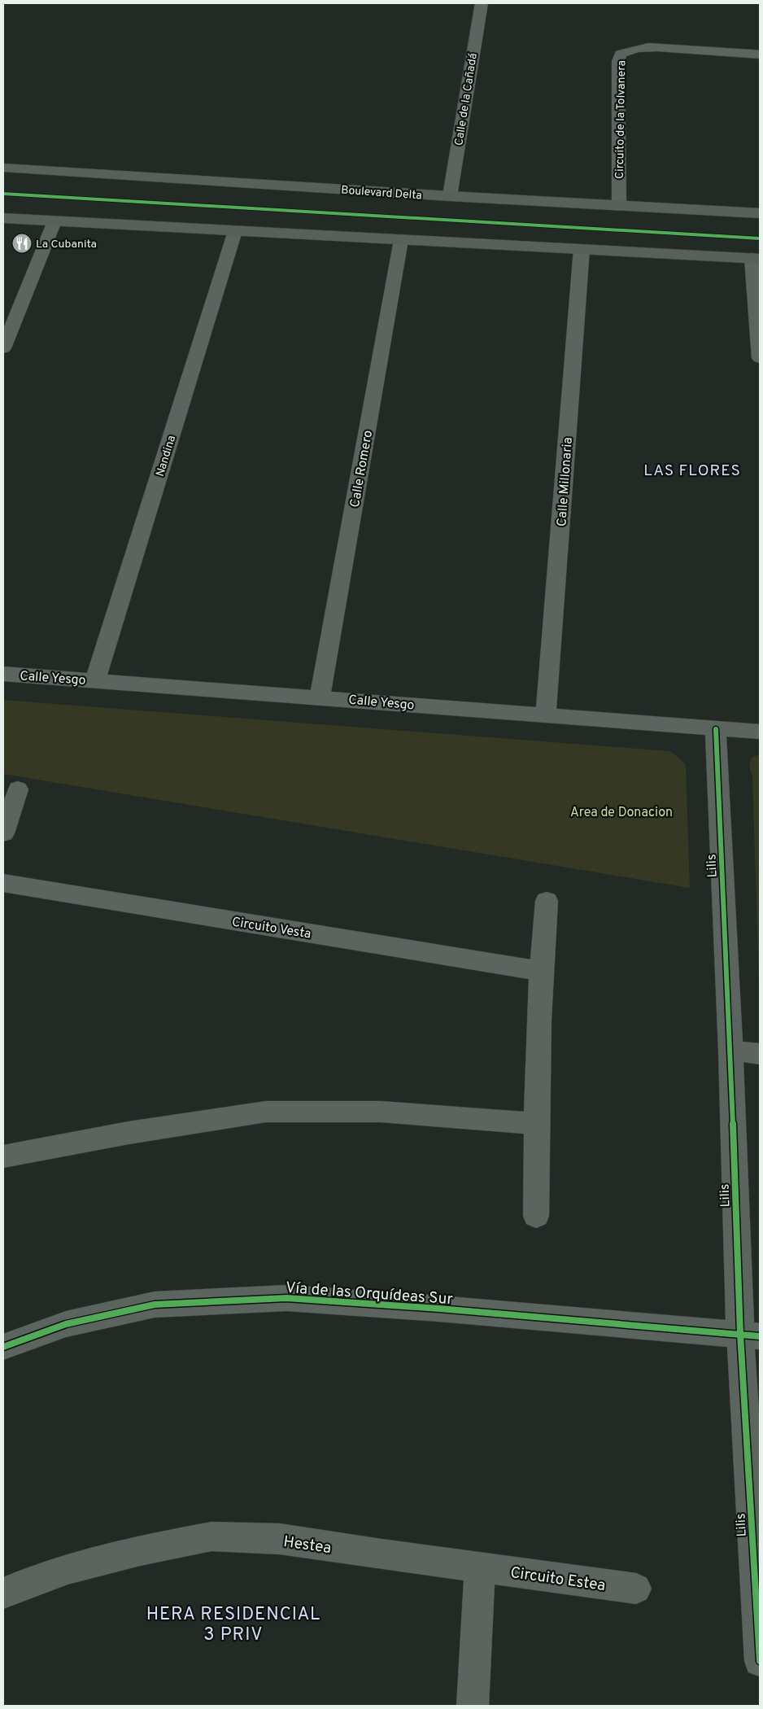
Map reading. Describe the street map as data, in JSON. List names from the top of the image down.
{
  "streets": {
    "main road": ["Boulevard Delta"],
    "street": [
      "Calle de la Cañadá",
      "Circuito de la Tolvanera",
      "Nandina",
      "Calle Romero",
      "Calle Millonaria",
      "Calle Yesgo",
      "Lilis",
      "Circuito Vesta",
      "Vía de las Orquídeas Sur",
      "Hestea",
      "Circuito Estea"
    ]
  },
  "crossings": [
    ["Calle de la Cañadá", "Boulevard Delta"],
    ["Circuito de la Tolvanera", "Boulevard Delta"],
    ["Nandina", "Calle Yesgo"],
    ["Calle Romero", "Calle Yesgo"],
    ["Calle Millonaria", "Calle Yesgo"],
    ["Calle Yesgo", "Lilis"],
    ["Lilis", "Vía de las Orquídeas Sur"],
    ["Hestea", "Circuito Estea"]
  ],
  "districts": ["LAS FLORES", "HERA RESIDENCIAL 3 PRIV"],
  "parks": ["Area de Donacion"],
  "places": {
    "restaurant": ["La Cubanita"]
  }
}
